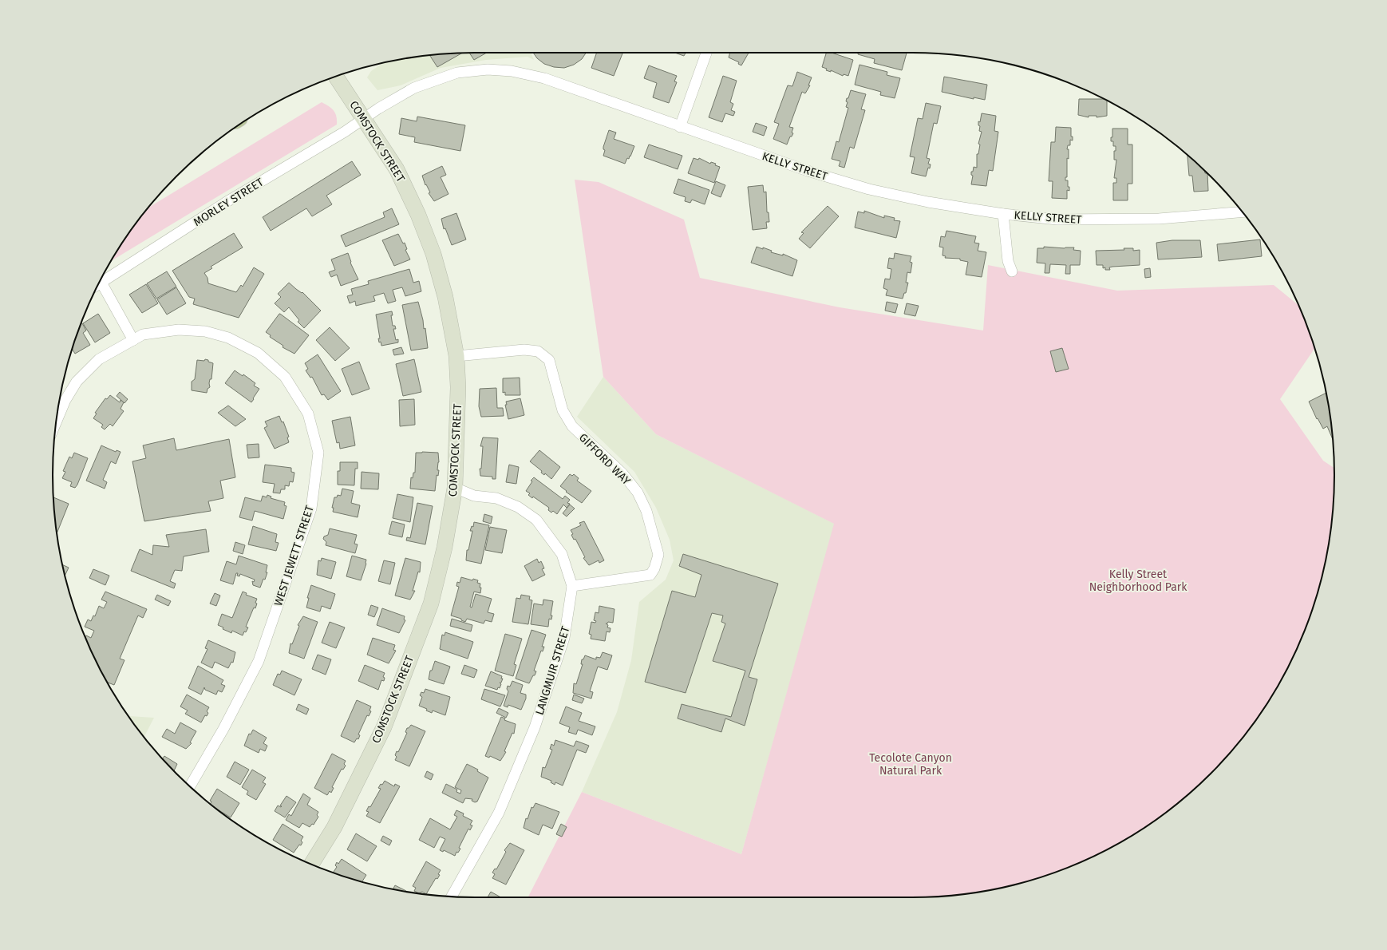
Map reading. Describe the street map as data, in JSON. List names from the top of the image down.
{
  "streets": {
    "street": [
      "COMSTOCK STREET",
      "KELLY STREET",
      "MORLEY STREET",
      "GIFFORD WAY",
      "WEST JEWETT STREET",
      "LANGMUIR STREET"
    ]
  },
  "crossings": [
    ["COMSTOCK STREET", "KELLY STREET"],
    ["COMSTOCK STREET", "MORLEY STREET"],
    ["COMSTOCK STREET", "GIFFORD WAY"],
    ["COMSTOCK STREET", "LANGMUIR STREET"],
    ["KELLY STREET", "MORLEY STREET"],
    ["GIFFORD WAY", "LANGMUIR STREET"]
  ],
  "parks": ["Kelly Street Neighborhood Park", "Tecolote Canyon Natural Park"]
}
